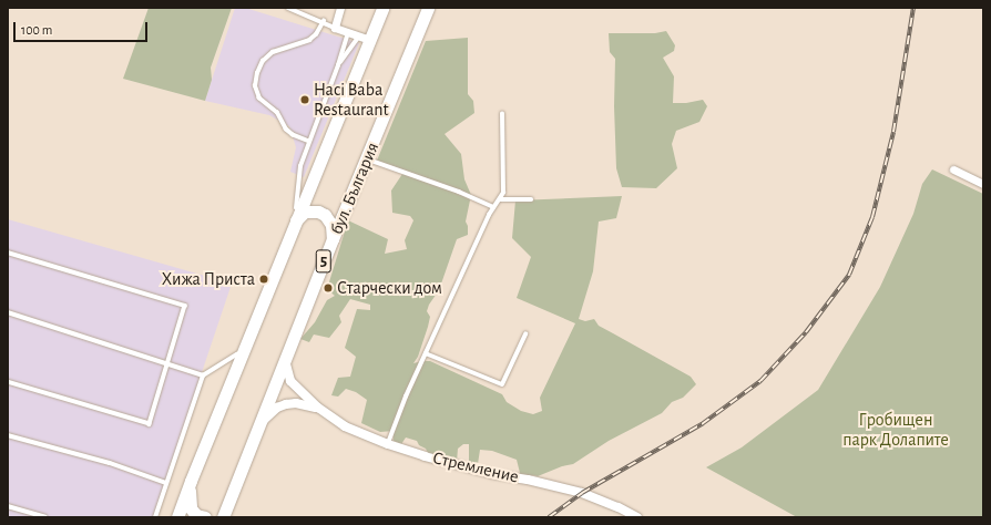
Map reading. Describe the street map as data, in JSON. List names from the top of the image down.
{
  "streets": {
    "highway": ["бул. България", "5"],
    "street": ["Стремление"]
  },
  "crossings": [
    ["бул. България", "Стремление"]
  ],
  "parks": ["Гробищен парк Долапите"],
  "places": ["Haci Baba Restaurant", "Хижа Приста", "Старчески дом"],
  "scale_bar": "100 m"
}
